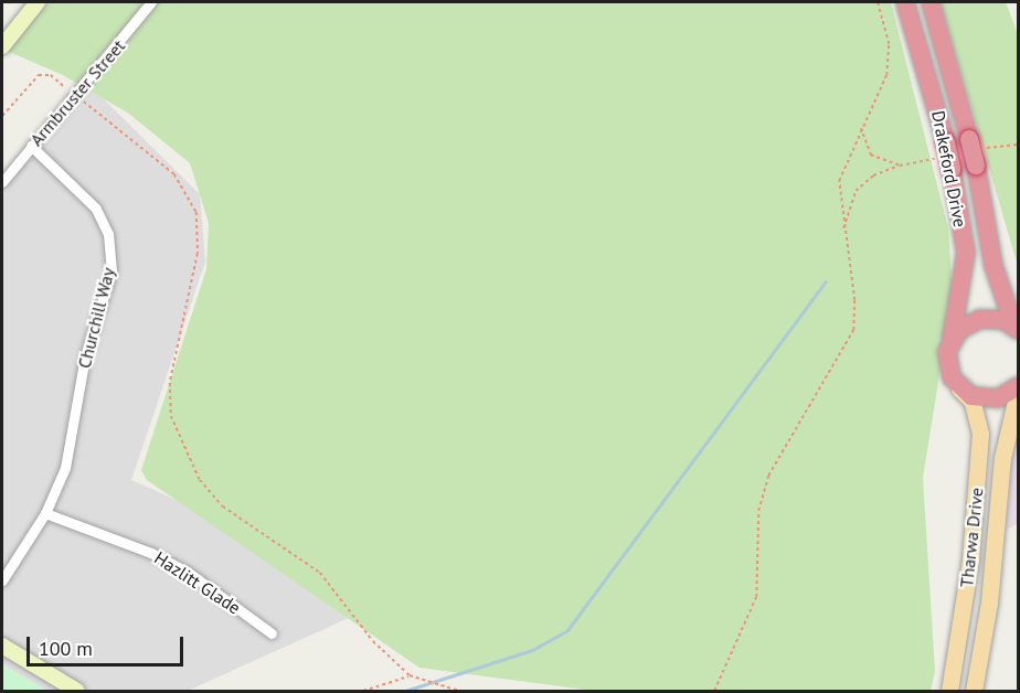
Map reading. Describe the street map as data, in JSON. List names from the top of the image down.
{
  "streets": {
    "highway": ["Drakeford Drive"],
    "main road": ["Tharwa Drive"],
    "street": ["Armbruster Street", "Churchill Way", "Hazlitt Glade"]
  },
  "crossings": [
    ["Armbruster Street", "Churchill Way"],
    ["Drakeford Drive", "Tharwa Drive"],
    ["Churchill Way", "Hazlitt Glade"]
  ],
  "scale_bar": "100 m"
}
